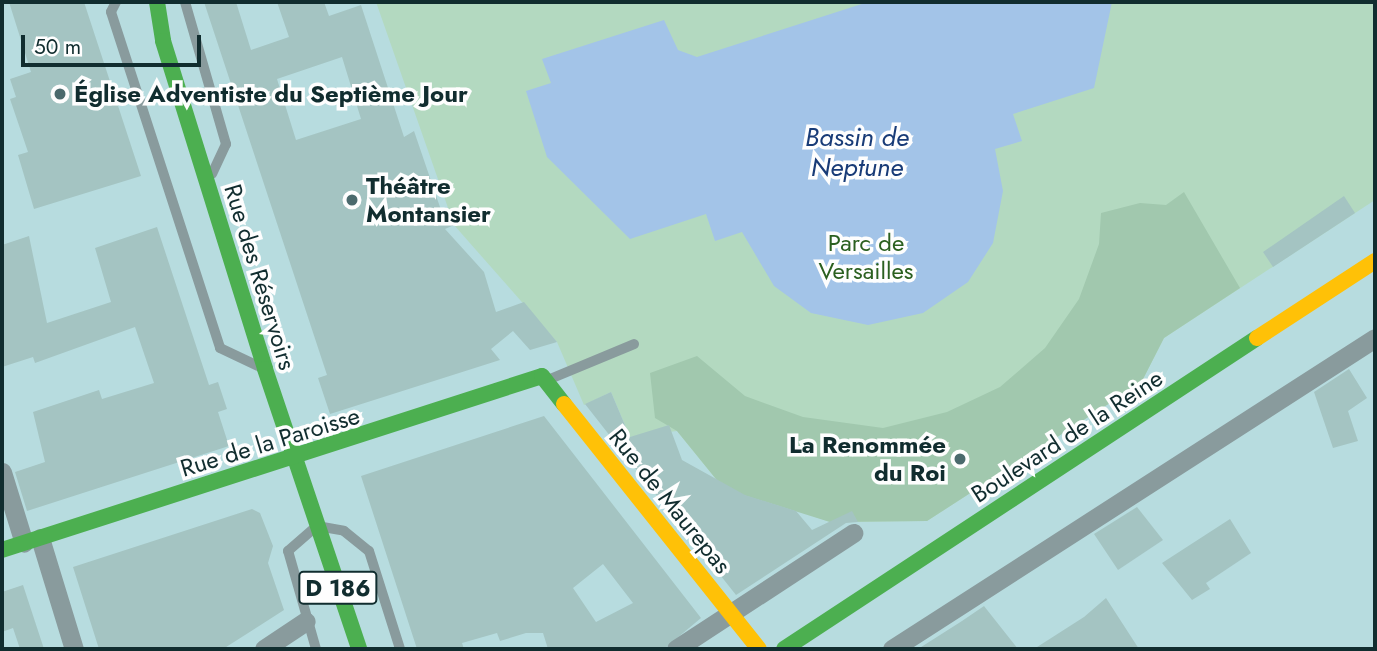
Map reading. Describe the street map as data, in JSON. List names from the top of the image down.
{
  "streets": {
    "street": [
      "Rue des Réservoirs",
      "Boulevard de la Reine",
      "Rue de la Paroisse",
      "Rue de Maurepas",
      "D 186"
    ]
  },
  "crossings": [
    ["Rue des Réservoirs", "Rue de la Paroisse"],
    ["Rue de la Paroisse", "Rue de Maurepas"]
  ],
  "water": ["Bassin de Neptune"],
  "parks": ["Parc de Versailles"],
  "places": ["Église Adventiste du Septième Jour", "Théâtre Montansier", "La Renommée du Roi"],
  "scale_bar": "50 m"
}
